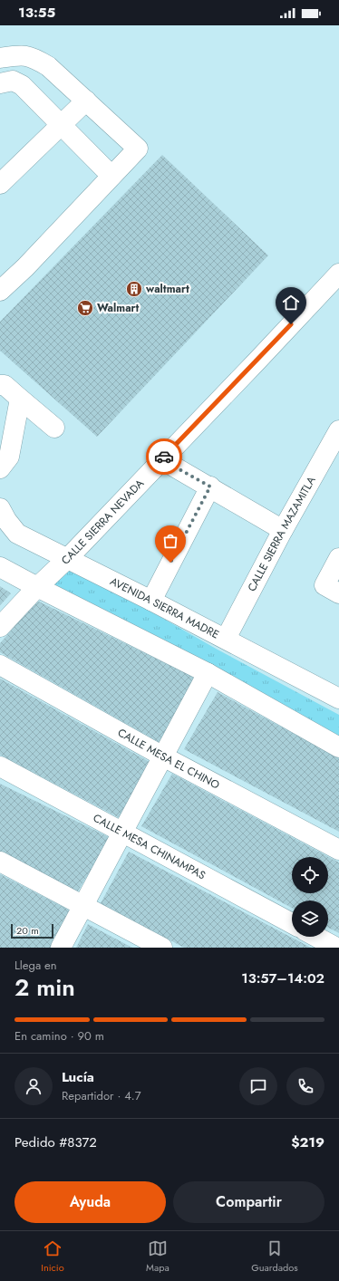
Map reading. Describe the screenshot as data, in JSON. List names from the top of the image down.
{
  "streets": {
    "street": [
      "CALLE SIERRA NEVADA",
      "CALLE SIERRA MAZAMITLA",
      "AVENIDA SIERRA MADRE",
      "CALLE MESA EL CHINO",
      "CALLE MESA CHINAMPAS"
    ]
  },
  "crossings": [
    ["CALLE SIERRA NEVADA", "AVENIDA SIERRA MADRE"],
    ["CALLE SIERRA MAZAMITLA", "AVENIDA SIERRA MADRE"]
  ],
  "places": {
    "building": ["waltmart"],
    "supermarket": ["Walmart"]
  },
  "scale_bar": "20 m",
  "page": {
    "status": "13:55",
    "scale": "20 m",
    "heading": ["2 min", "Llega en", "13:57–14:02"],
    "panel": [
      "Lucía",
      "Repartidor · 4.7",
      "Pedido #8372",
      "$219"
    ],
    "bar": "En camino · 90 m",
    "buttons": ["Ayuda", "Compartir"],
    "tabs": ["Inicio", "Mapa", "Guardados"]
  }
}
